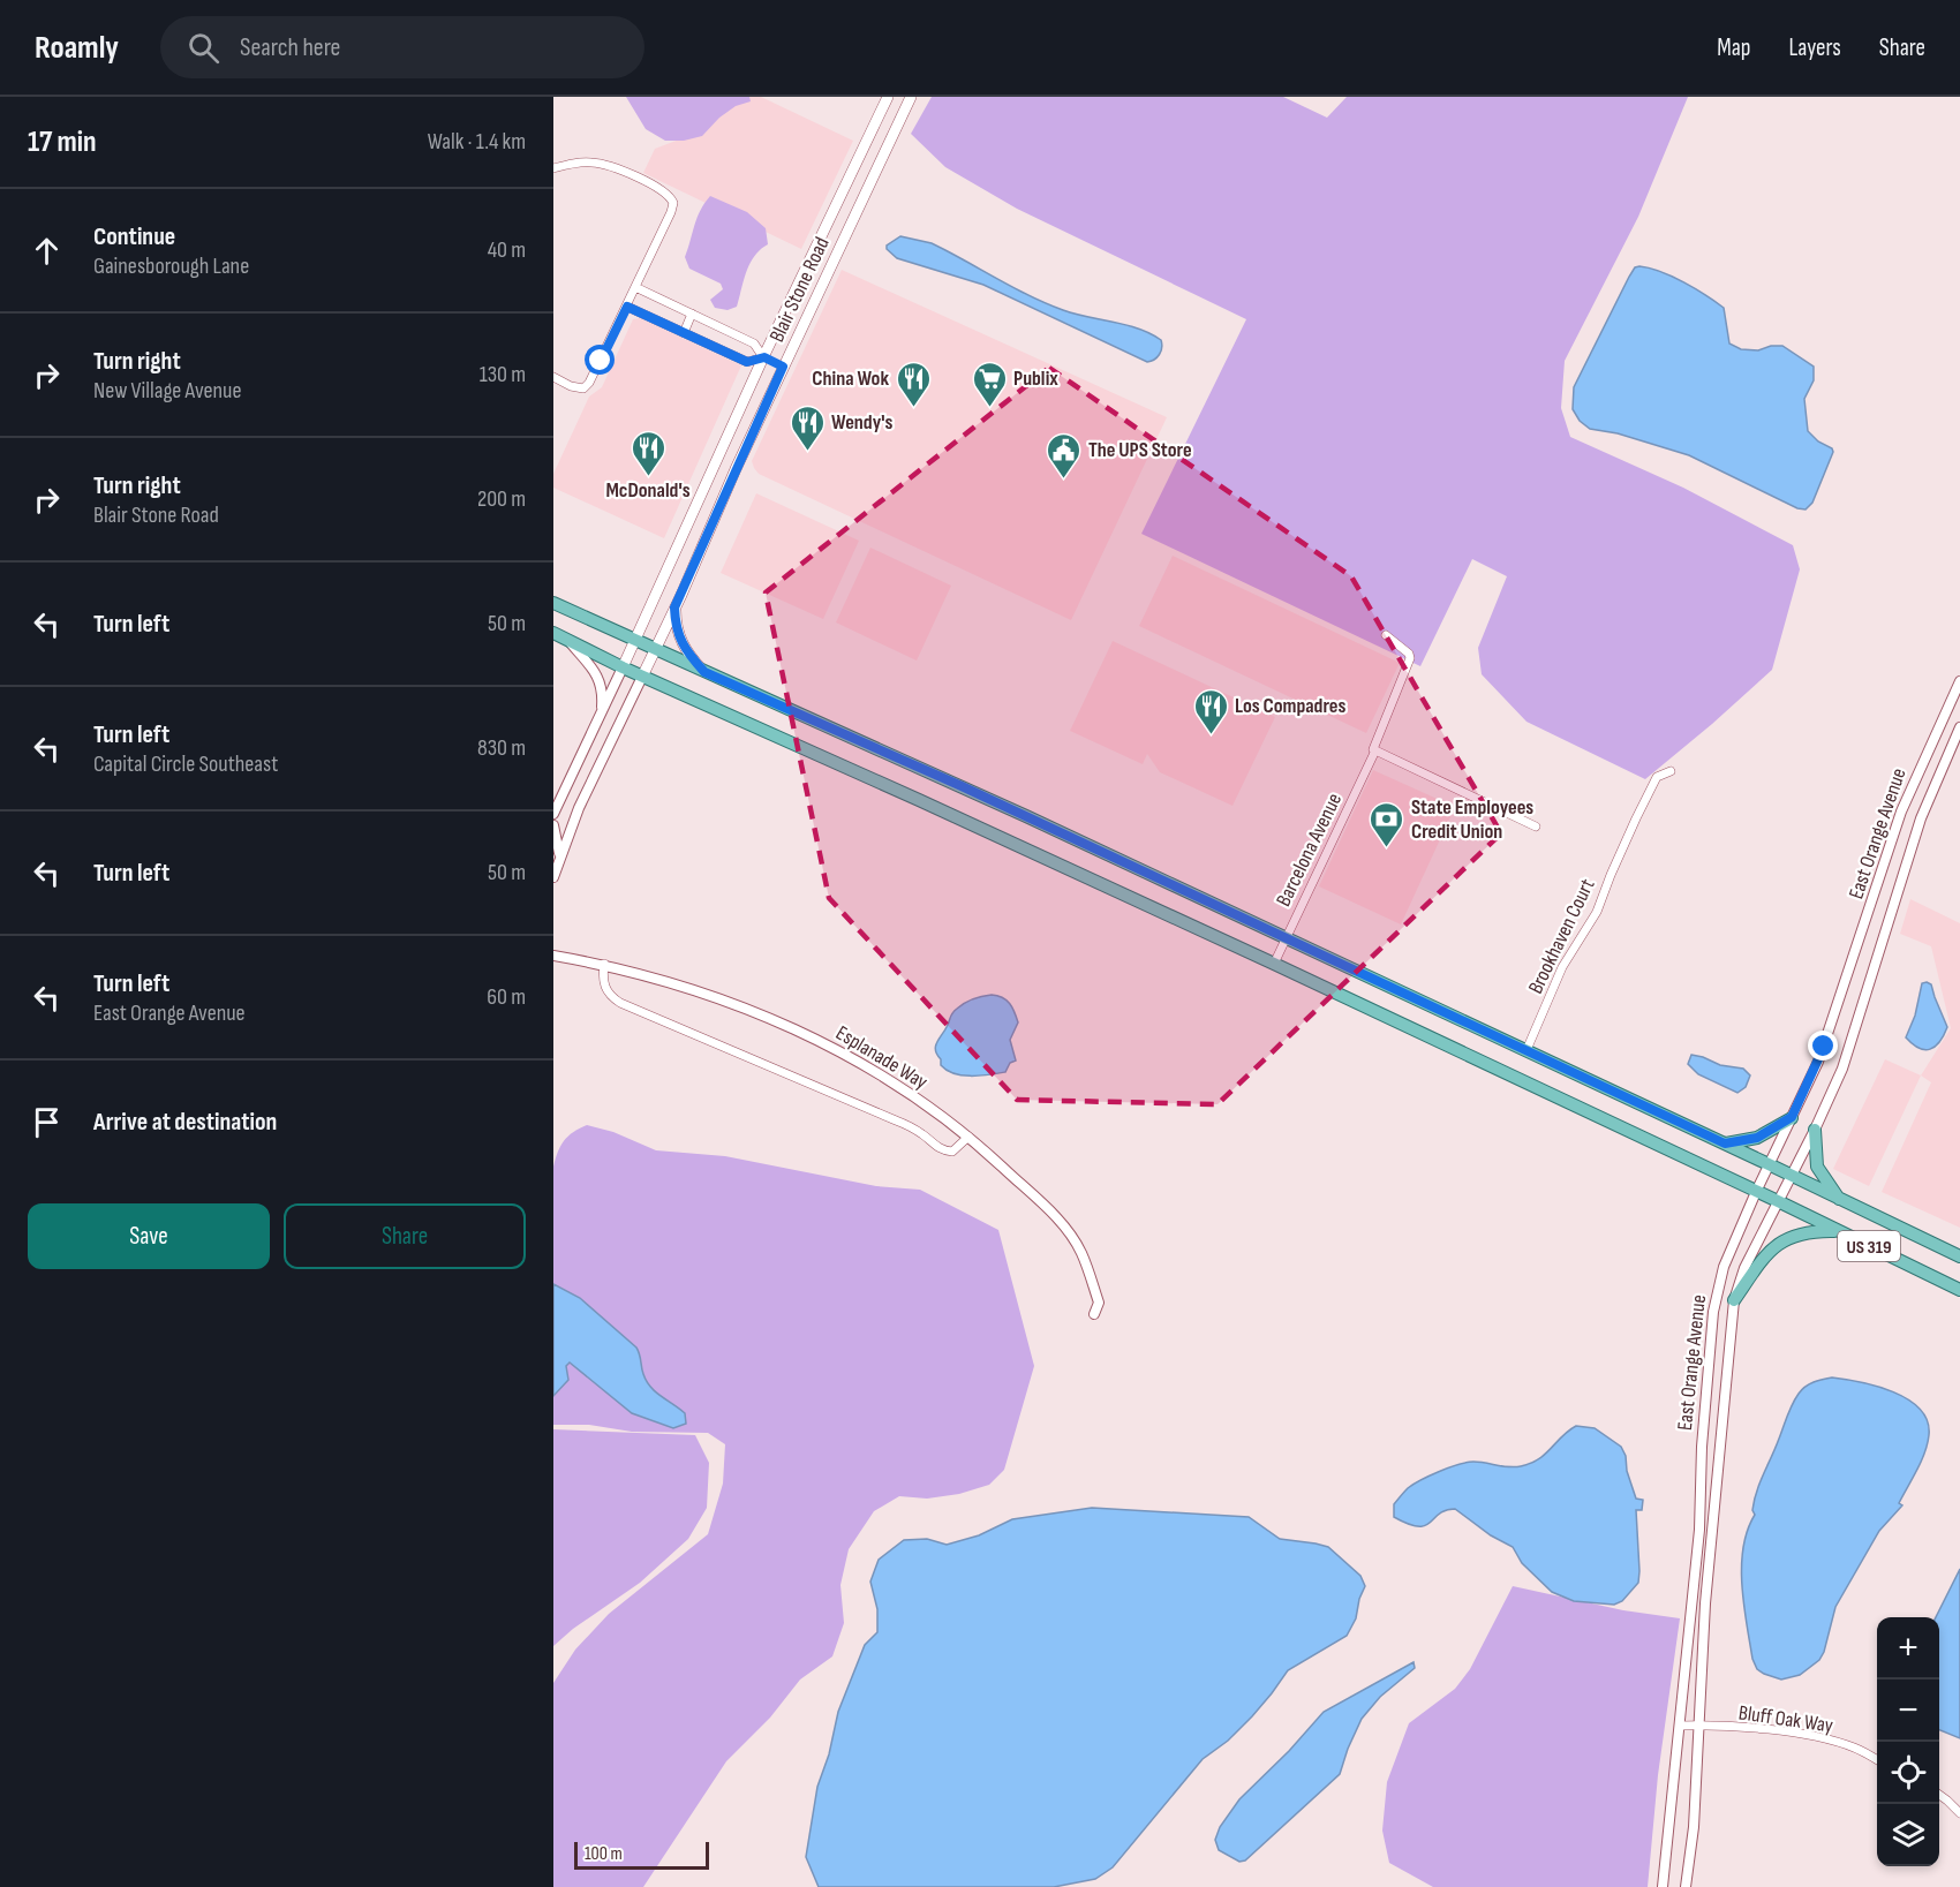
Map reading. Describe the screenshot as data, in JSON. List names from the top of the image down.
{
  "streets": {
    "main road": ["Blair Stone Road", "US 319"],
    "street": [
      "East Orange Avenue",
      "Barcelona Avenue",
      "Brookhaven Court",
      "Esplanade Way",
      "Bluff Oak Way"
    ]
  },
  "crossings": [
    ["Blair Stone Road", "US 319"],
    ["East Orange Avenue", "US 319"],
    ["East Orange Avenue", "Bluff Oak Way"],
    ["Barcelona Avenue", "US 319"],
    ["Brookhaven Court", "US 319"]
  ],
  "places": {
    "restaurant": [
      "China Wok",
      "Wendy's",
      "McDonald's",
      "Los Compadres"
    ],
    "supermarket": ["Publix"],
    "public building": ["The UPS Store"],
    "bank": ["State Employees Credit Union"]
  },
  "scale_bar": "100 m",
  "page": {
    "header": "Roamly",
    "search": "Search here",
    "nav": ["Map", "Layers", "Share"],
    "heading": ["17 min", "Walk · 1.4 km"],
    "list": [
      ["Continue", "Gainesborough Lane", "40 m"],
      ["Turn right", "New Village Avenue", "130 m"],
      ["Turn right", "Blair Stone Road", "200 m"],
      ["Turn left", "50 m"],
      ["Turn left", "Capital Circle Southeast", "830 m"],
      ["Turn left", "50 m"],
      ["Turn left", "East Orange Avenue", "60 m"],
      "Arrive at destination"
    ],
    "buttons": ["Save", "Share"],
    "map_buttons": ["+", "−"],
    "scale": "100 m"
  }
}
